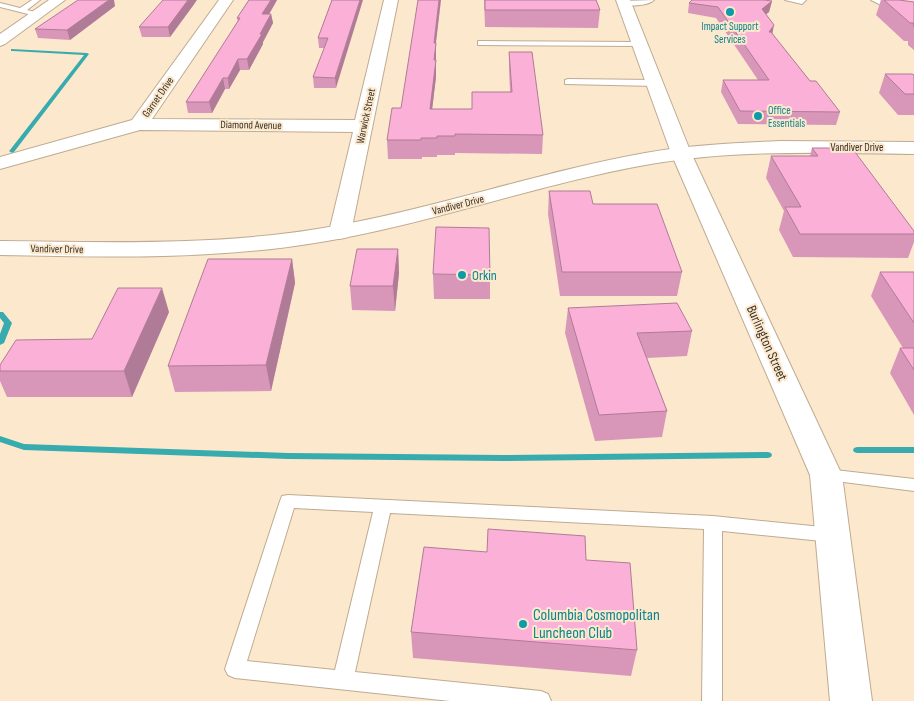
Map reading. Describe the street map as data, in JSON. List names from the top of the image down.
{
  "streets": {
    "street": [
      "Garnet Drive",
      "Warwick Street",
      "Diamond Avenue",
      "Vandiver Drive",
      "Burlington Street"
    ]
  },
  "crossings": [
    ["Garnet Drive", "Diamond Avenue"],
    ["Warwick Street", "Diamond Avenue"],
    ["Warwick Street", "Vandiver Drive"],
    ["Vandiver Drive", "Burlington Street"]
  ],
  "places": [
    "Impact Support Services",
    "Office Essentials",
    "Orkin",
    "Columbia Cosmopolitan Luncheon Club"
  ]
}
